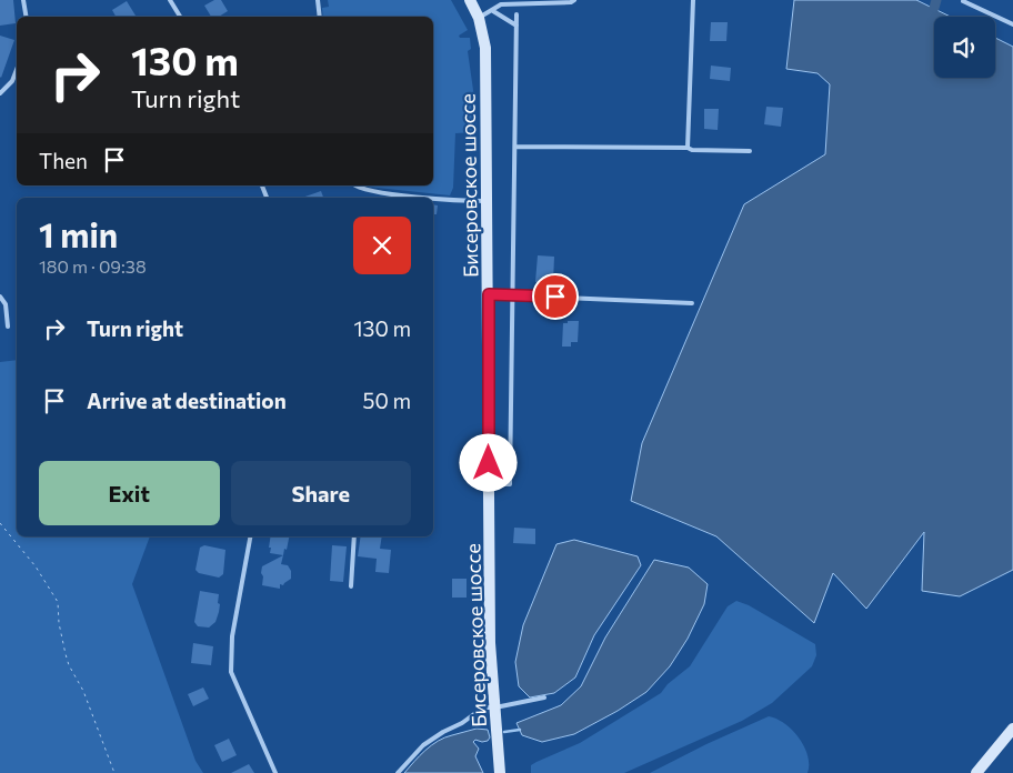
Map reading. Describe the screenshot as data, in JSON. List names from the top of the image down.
{
  "streets": {
    "main road": ["Бисеровское шоссе"]
  },
  "page": {
    "turn": ["130 m", "Turn right"],
    "then": "Then",
    "heading": ["1 min", "180 m · 09:38"],
    "list": [
      {
        "name": "Turn right",
        "value": "130 m"
      },
      {
        "name": "Arrive at destination",
        "value": "50 m"
      }
    ],
    "buttons": ["Exit", "Share"]
  }
}
